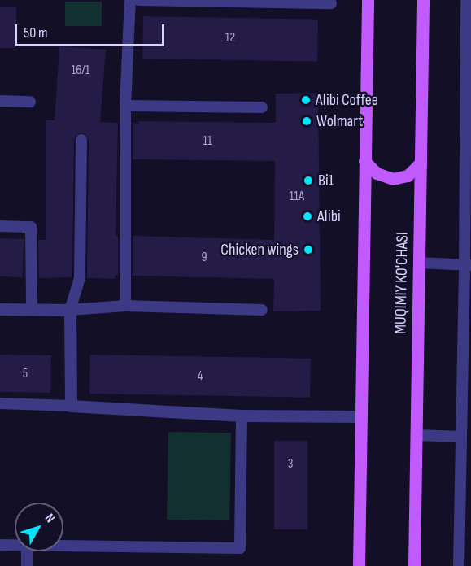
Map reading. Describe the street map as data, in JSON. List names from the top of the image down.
{
  "streets": {
    "main road": ["MUQIMIY KO'CHASI"]
  },
  "places": [
    "Alibi Coffee",
    "Wolmart",
    "Bi1",
    "Alibi",
    "Chicken wings"
  ],
  "house_numbers": [
    "12",
    "16/1",
    "11",
    "11A",
    "9",
    "5",
    "4",
    "3"
  ],
  "scale_bar": "50 m",
  "north": "top right"
}
